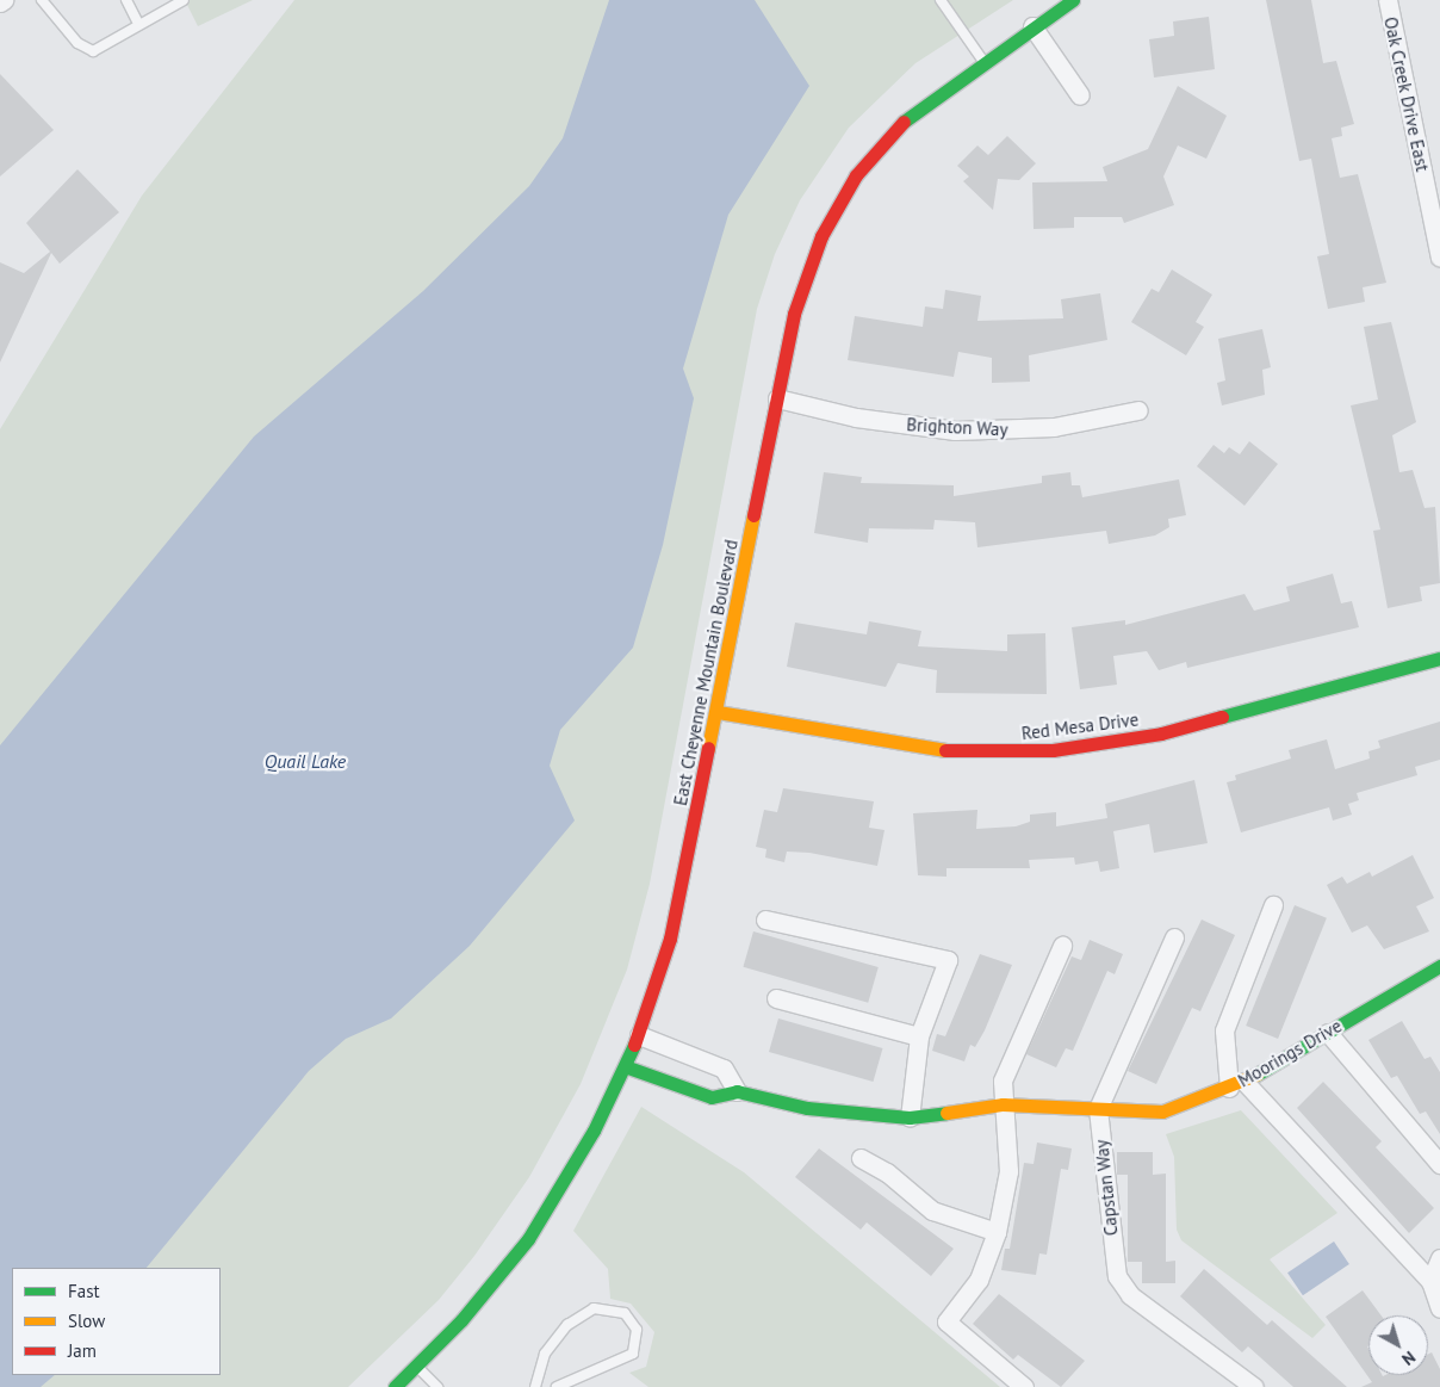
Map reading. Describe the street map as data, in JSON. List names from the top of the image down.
{
  "streets": {
    "street": [
      "Oak Creek Drive East",
      "Brighton Way",
      "East Cheyenne Mountain Boulevard",
      "Red Mesa Drive",
      "Moorings Drive",
      "Capstan Way"
    ]
  },
  "crossings": [
    ["Brighton Way", "East Cheyenne Mountain Boulevard"],
    ["East Cheyenne Mountain Boulevard", "Red Mesa Drive"],
    ["East Cheyenne Mountain Boulevard", "Moorings Drive"],
    ["Moorings Drive", "Capstan Way"]
  ],
  "water": ["Quail Lake"],
  "legend": ["Fast", "Slow", "Jam"],
  "north": "bottom right"
}
